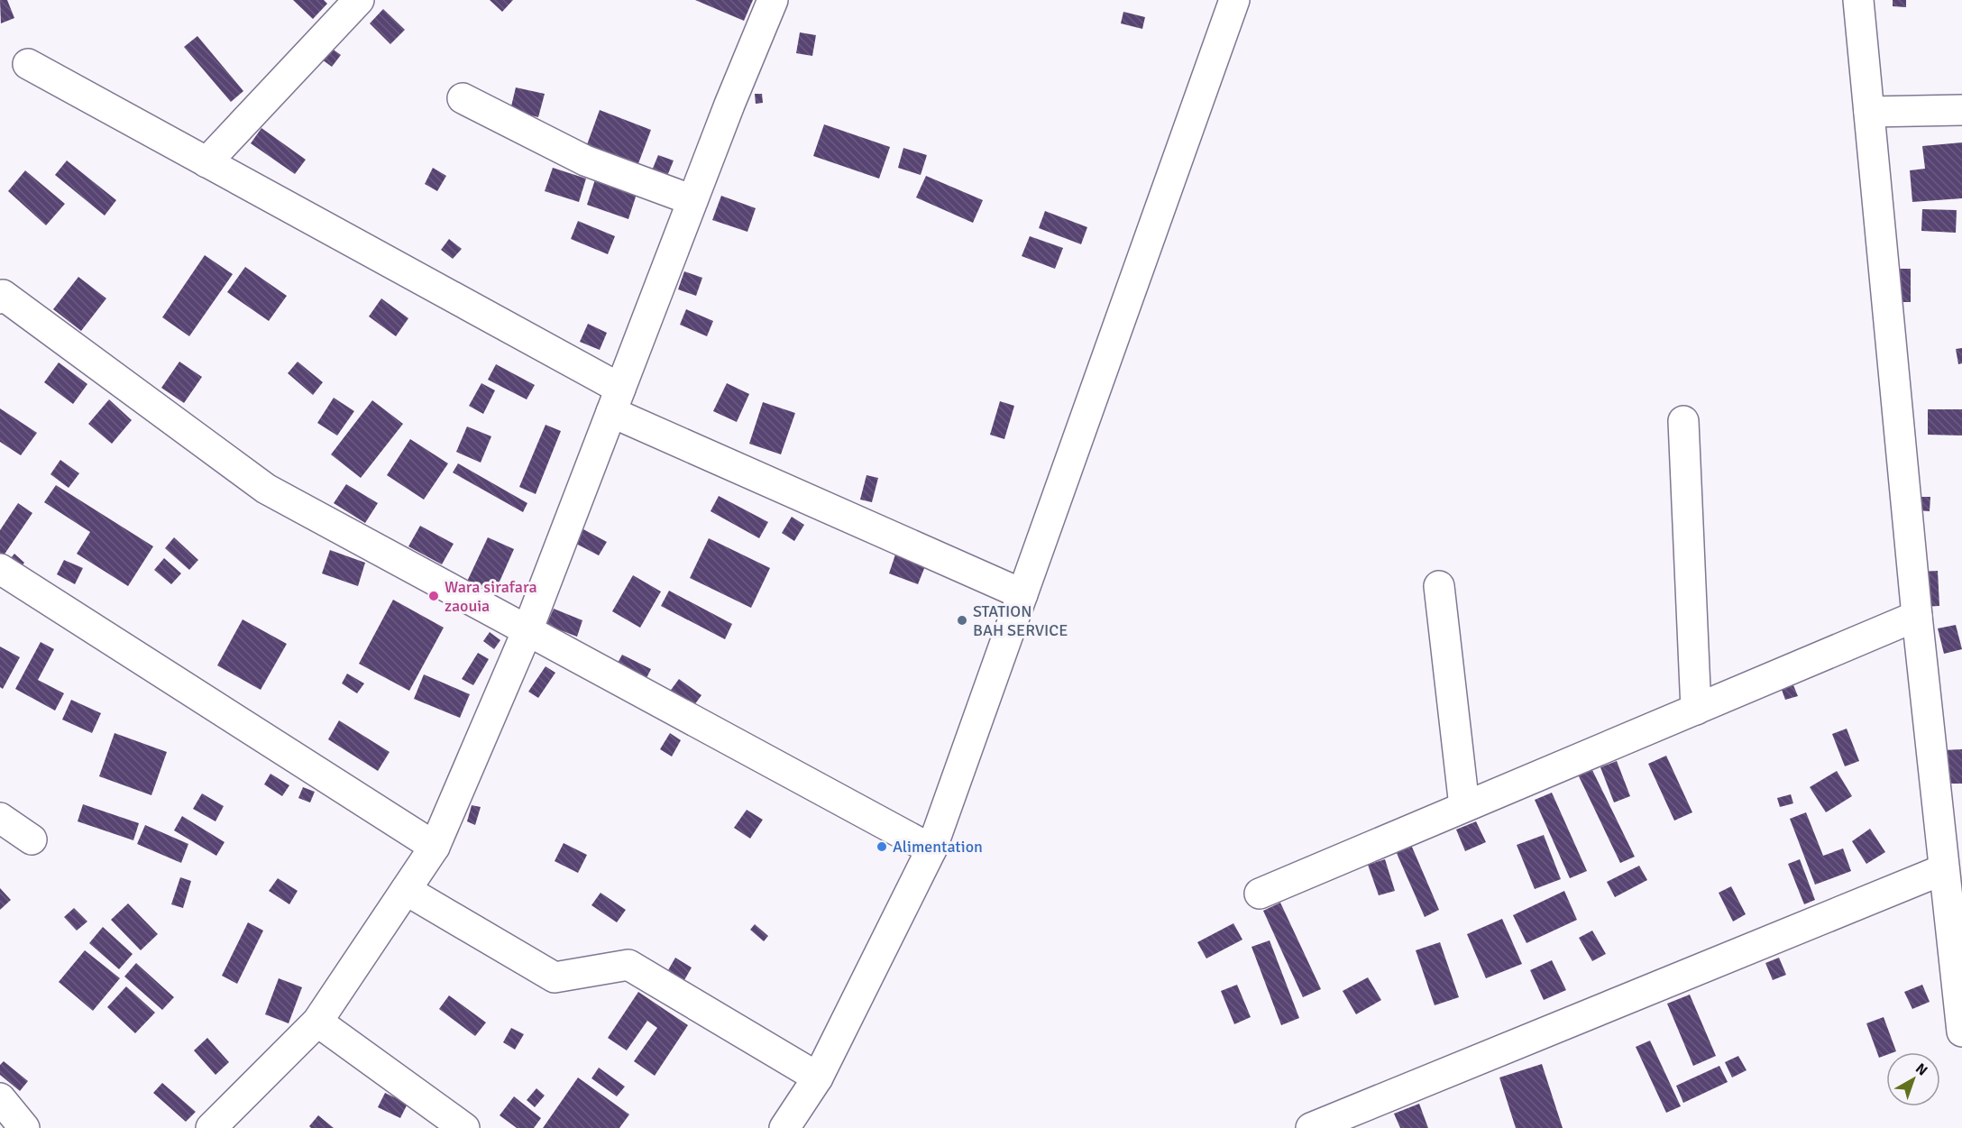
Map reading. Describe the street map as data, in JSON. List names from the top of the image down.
{
  "places": ["Wara sirafara zaouia", "STATION BAH SERVICE", "Alimentation"],
  "north": "top right"
}
